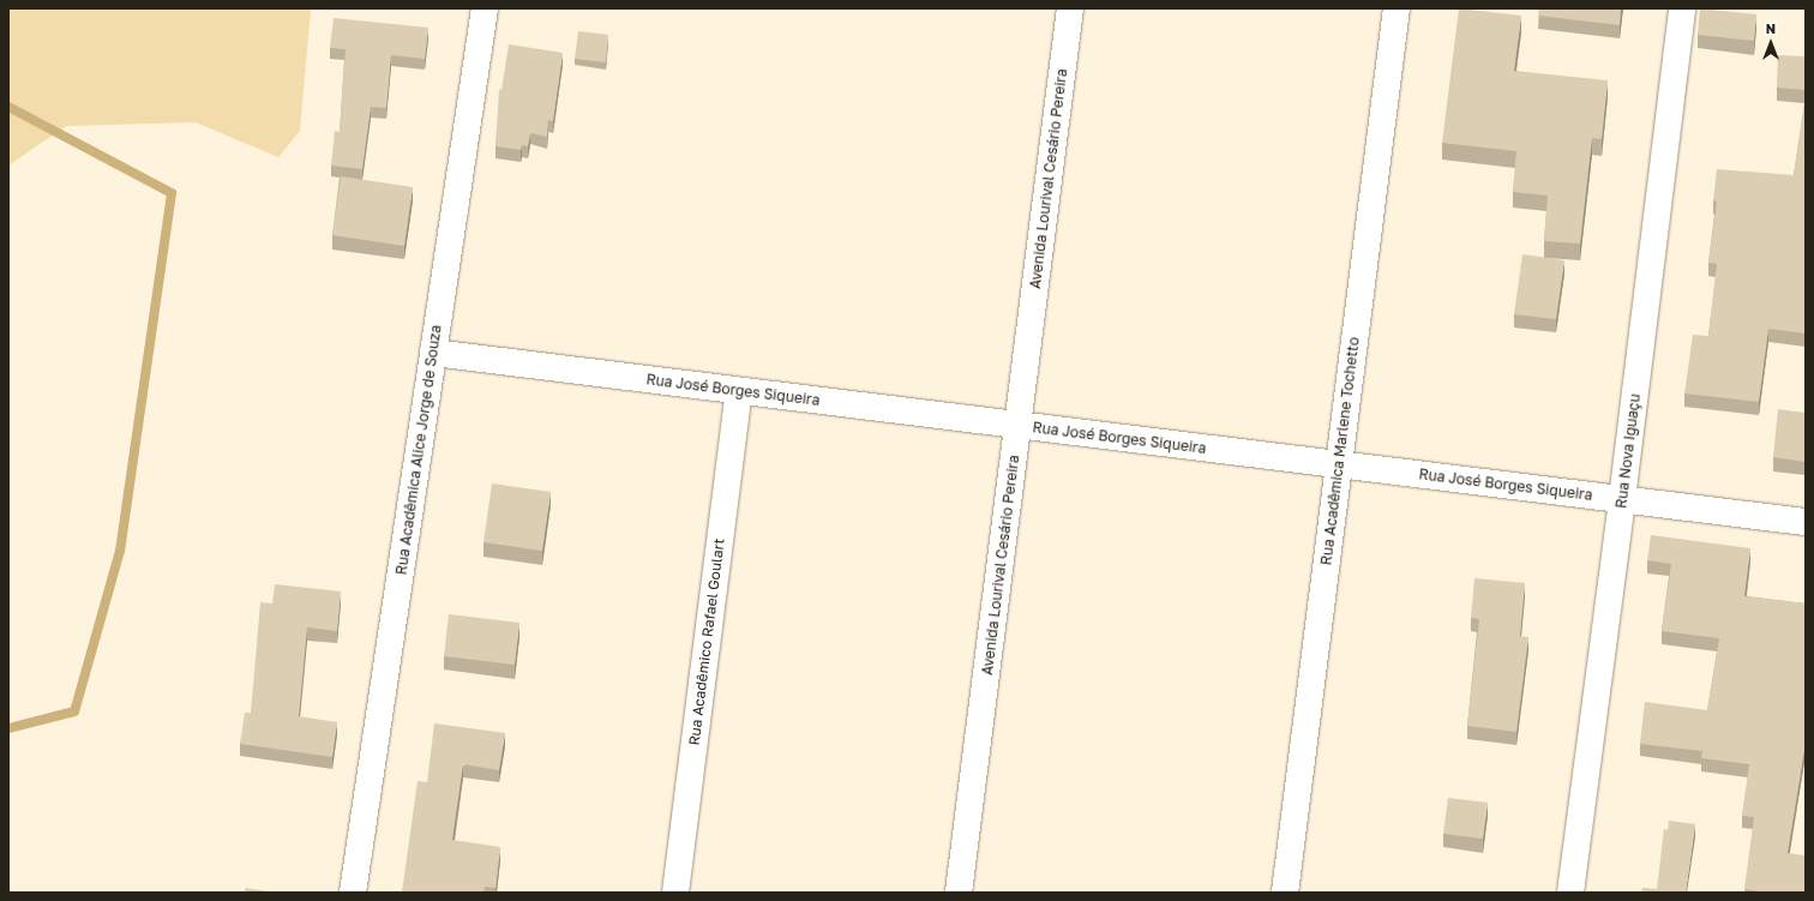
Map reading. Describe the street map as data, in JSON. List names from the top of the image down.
{
  "streets": {
    "street": [
      "Avenida Lourival Cesário Pereira",
      "Rua José Borges Siqueira",
      "Rua Acadêmica Alice Jorge de Souza",
      "Rua Acadêmica Marlene Tochetto",
      "Rua Nova Iguaçu",
      "Rua Acadêmico Rafael Goulart"
    ]
  },
  "crossings": [
    ["Avenida Lourival Cesário Pereira", "Rua José Borges Siqueira"],
    ["Rua José Borges Siqueira", "Rua Acadêmica Alice Jorge de Souza"],
    ["Rua José Borges Siqueira", "Rua Acadêmica Marlene Tochetto"],
    ["Rua José Borges Siqueira", "Rua Nova Iguaçu"],
    ["Rua José Borges Siqueira", "Rua Acadêmico Rafael Goulart"]
  ],
  "north": "top"
}
